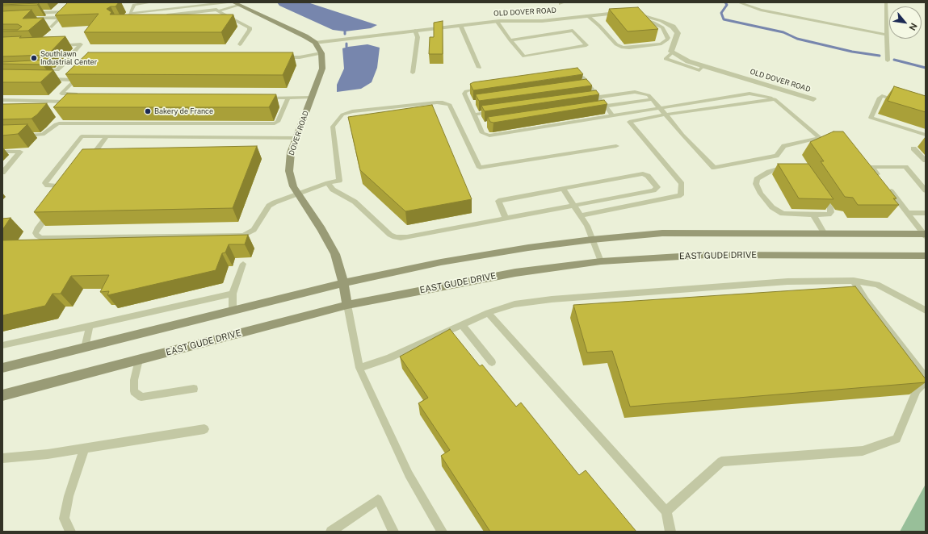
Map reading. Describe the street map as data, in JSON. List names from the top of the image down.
{
  "streets": {
    "main road": ["DOVER ROAD", "EAST GUDE DRIVE"],
    "street": ["OLD DOVER ROAD"]
  },
  "crossings": [
    ["OLD DOVER ROAD", "DOVER ROAD"],
    ["DOVER ROAD", "EAST GUDE DRIVE"]
  ],
  "places": ["Southlawn Industrial Center", "Bakery de France"],
  "north": "bottom right"
}
